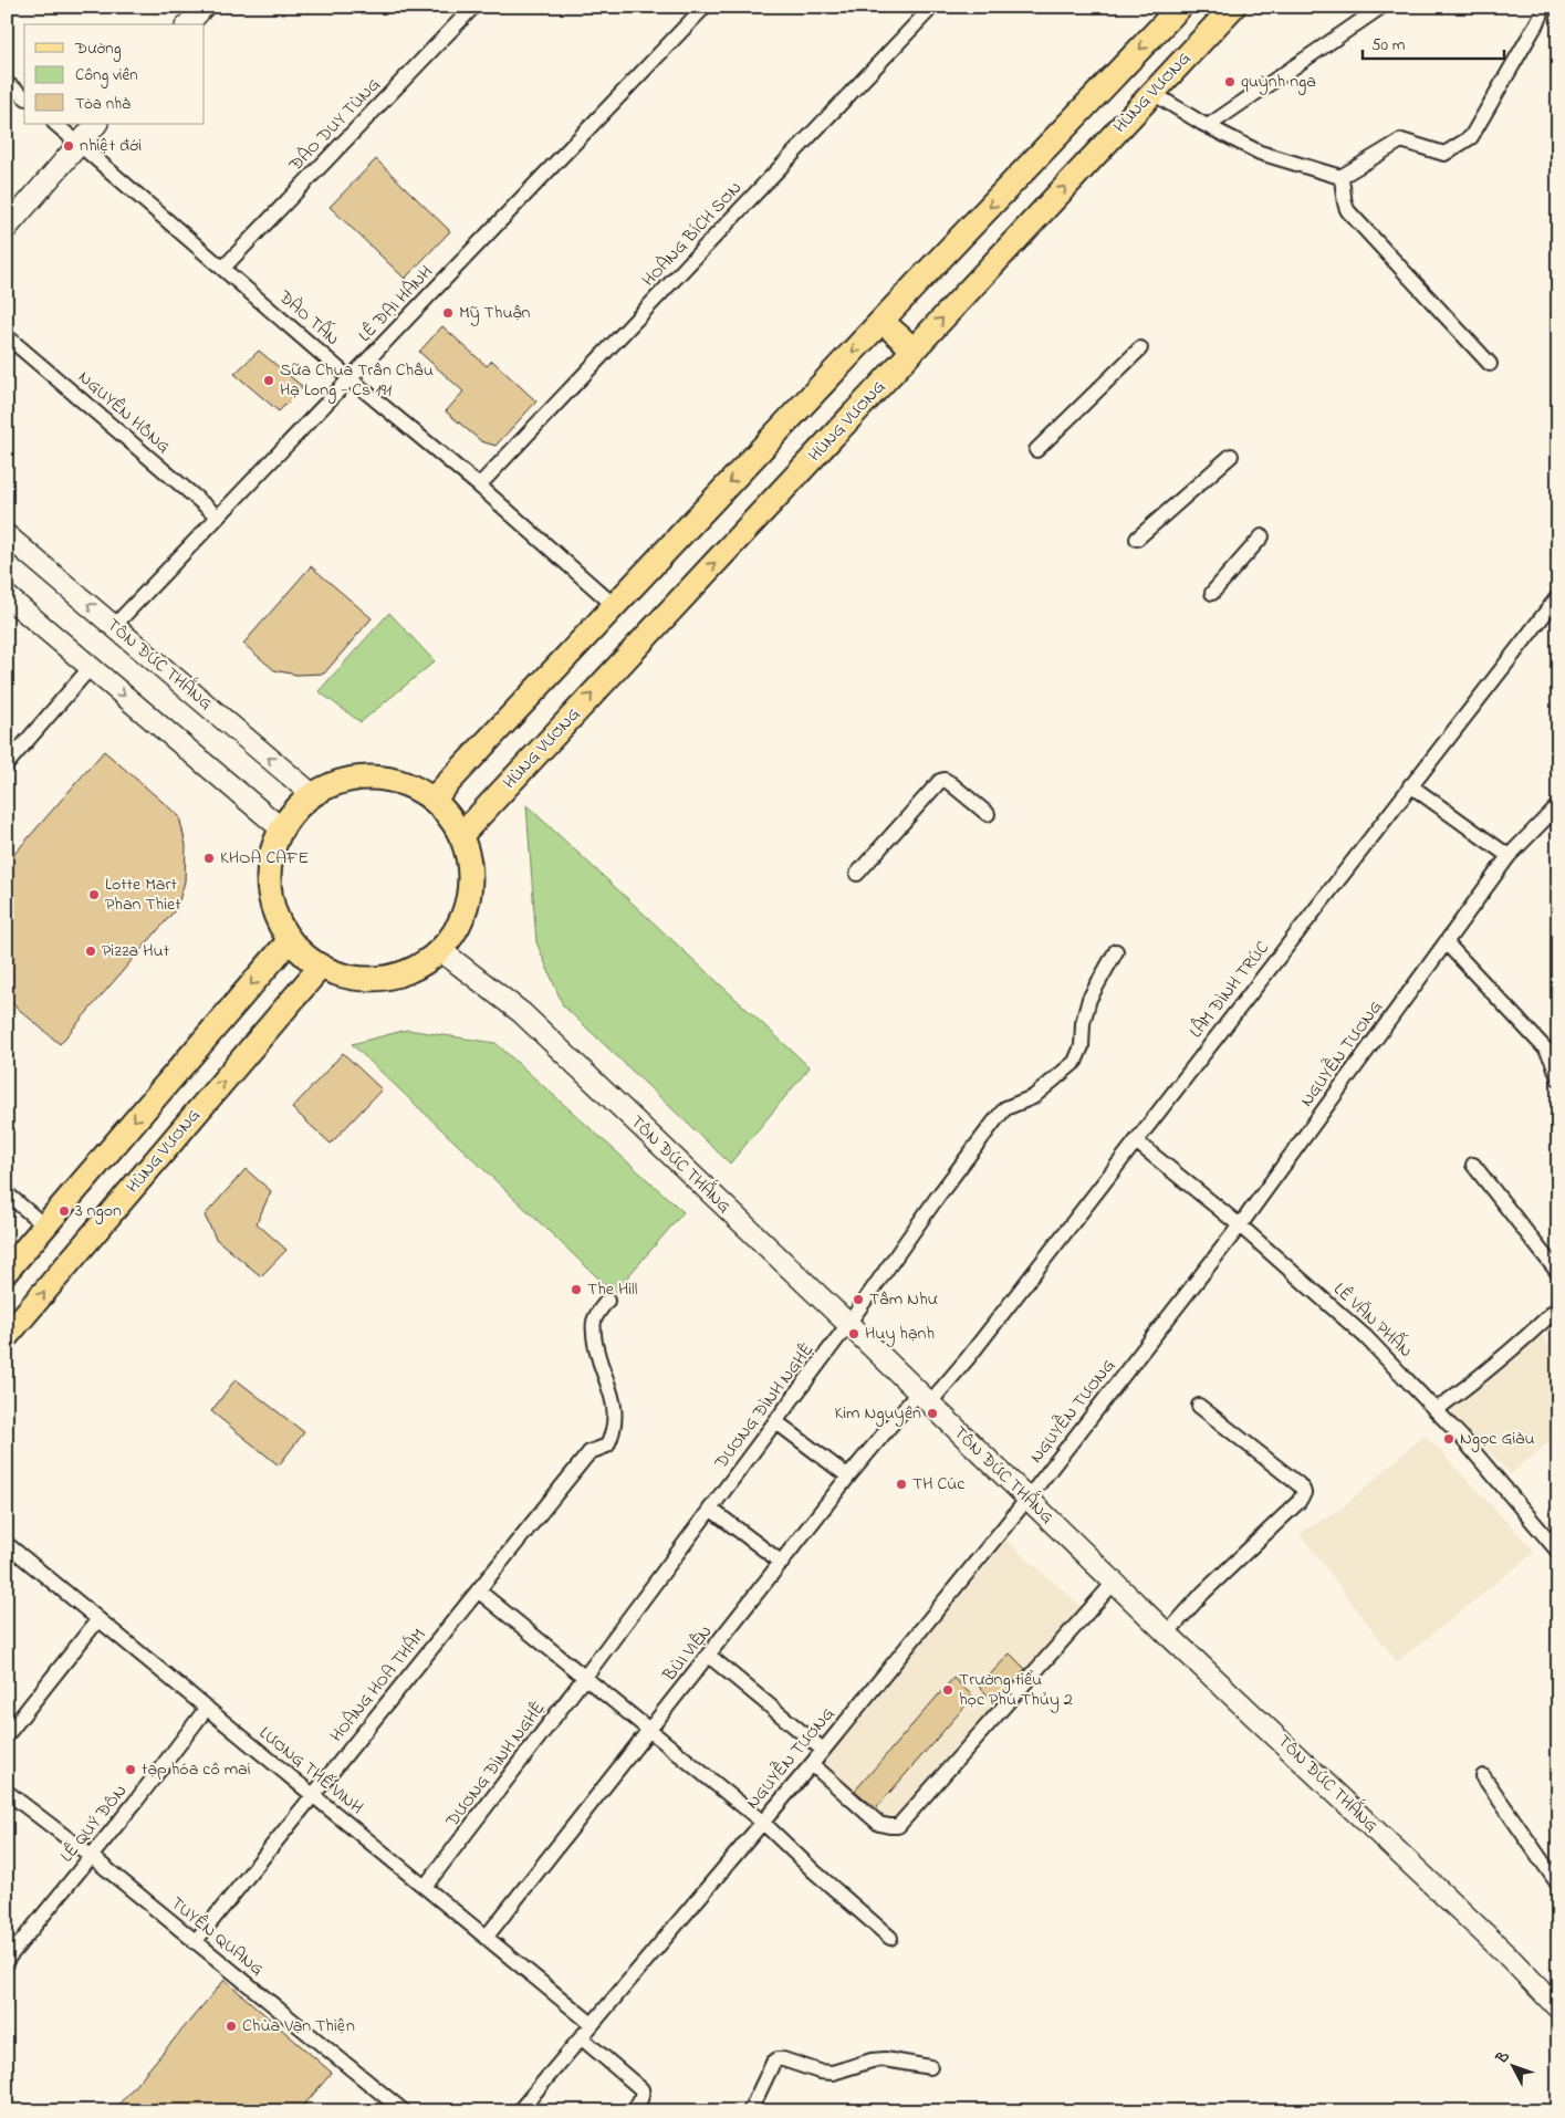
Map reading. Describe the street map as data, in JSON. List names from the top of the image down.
{
  "streets": {
    "main road": ["HÙNG VƯƠNG"],
    "street": [
      "ĐÀO DUY TÙNG",
      "HOÀNG BÍCH SƠN",
      "LÊ ĐẠI HÀNH",
      "ĐÀO TẤN",
      "NGUYÊN HỒNG",
      "TÔN ĐỨC THẮNG",
      "LÂM ĐÌNH TRÚC",
      "NGUYỄN TƯƠNG",
      "LÊ VĂN PHẤN",
      "DƯƠNG ĐÌNH NGHỆ",
      "BÙI VIỆN",
      "HOÀNG HOA THÁM",
      "LƯƠNG THẾ VINH",
      "LÊ QUÝ ĐÔN",
      "TUYÊN QUANG"
    ]
  },
  "crossings": [
    ["ĐÀO DUY TÙNG", "ĐÀO TẤN"],
    ["HOÀNG BÍCH SƠN", "ĐÀO TẤN"],
    ["LÊ ĐẠI HÀNH", "ĐÀO TẤN"],
    ["LÊ ĐẠI HÀNH", "NGUYÊN HỒNG"],
    ["LÊ ĐẠI HÀNH", "TÔN ĐỨC THẮNG"],
    ["TÔN ĐỨC THẮNG", "LÂM ĐÌNH TRÚC"],
    ["TÔN ĐỨC THẮNG", "NGUYỄN TƯƠNG"],
    ["TÔN ĐỨC THẮNG", "DƯƠNG ĐÌNH NGHỆ"],
    ["TÔN ĐỨC THẮNG", "BÙI VIỆN"],
    ["LÂM ĐÌNH TRÚC", "LÊ VĂN PHẤN"],
    ["LÂM ĐÌNH TRÚC", "BÙI VIỆN"],
    ["NGUYỄN TƯƠNG", "LÊ VĂN PHẤN"],
    ["NGUYỄN TƯƠNG", "LƯƠNG THẾ VINH"],
    ["DƯƠNG ĐÌNH NGHỆ", "LƯƠNG THẾ VINH"],
    ["BÙI VIỆN", "LƯƠNG THẾ VINH"],
    ["HOÀNG HOA THÁM", "LƯƠNG THẾ VINH"],
    ["HOÀNG HOA THÁM", "TUYÊN QUANG"],
    ["LƯƠNG THẾ VINH", "LÊ QUÝ ĐÔN"],
    ["LÊ QUÝ ĐÔN", "TUYÊN QUANG"]
  ],
  "places": [
    "quỳnh nga",
    "nhiệt đới",
    "Mỹ Thuận",
    "Sữa Chua Trân Châu Hạ Long - Cs 191",
    "KHOA CAFE",
    "Lotte Mart Phan Thiet",
    "Pizza Hut",
    "3 ngon",
    "The Hill",
    "Tâm Như",
    "Huy hạnh",
    "Kim Nguyên",
    "Ngọc Giàu",
    "TH Cúc",
    "Trường tiểu học Phú Thủy 2",
    "tạp hóa cô mai",
    "Chùa Vạn Thiện"
  ],
  "legend": ["Đường", "Công viên", "Tòa nhà"],
  "scale_bar": "50 m",
  "north": "top left"
}
